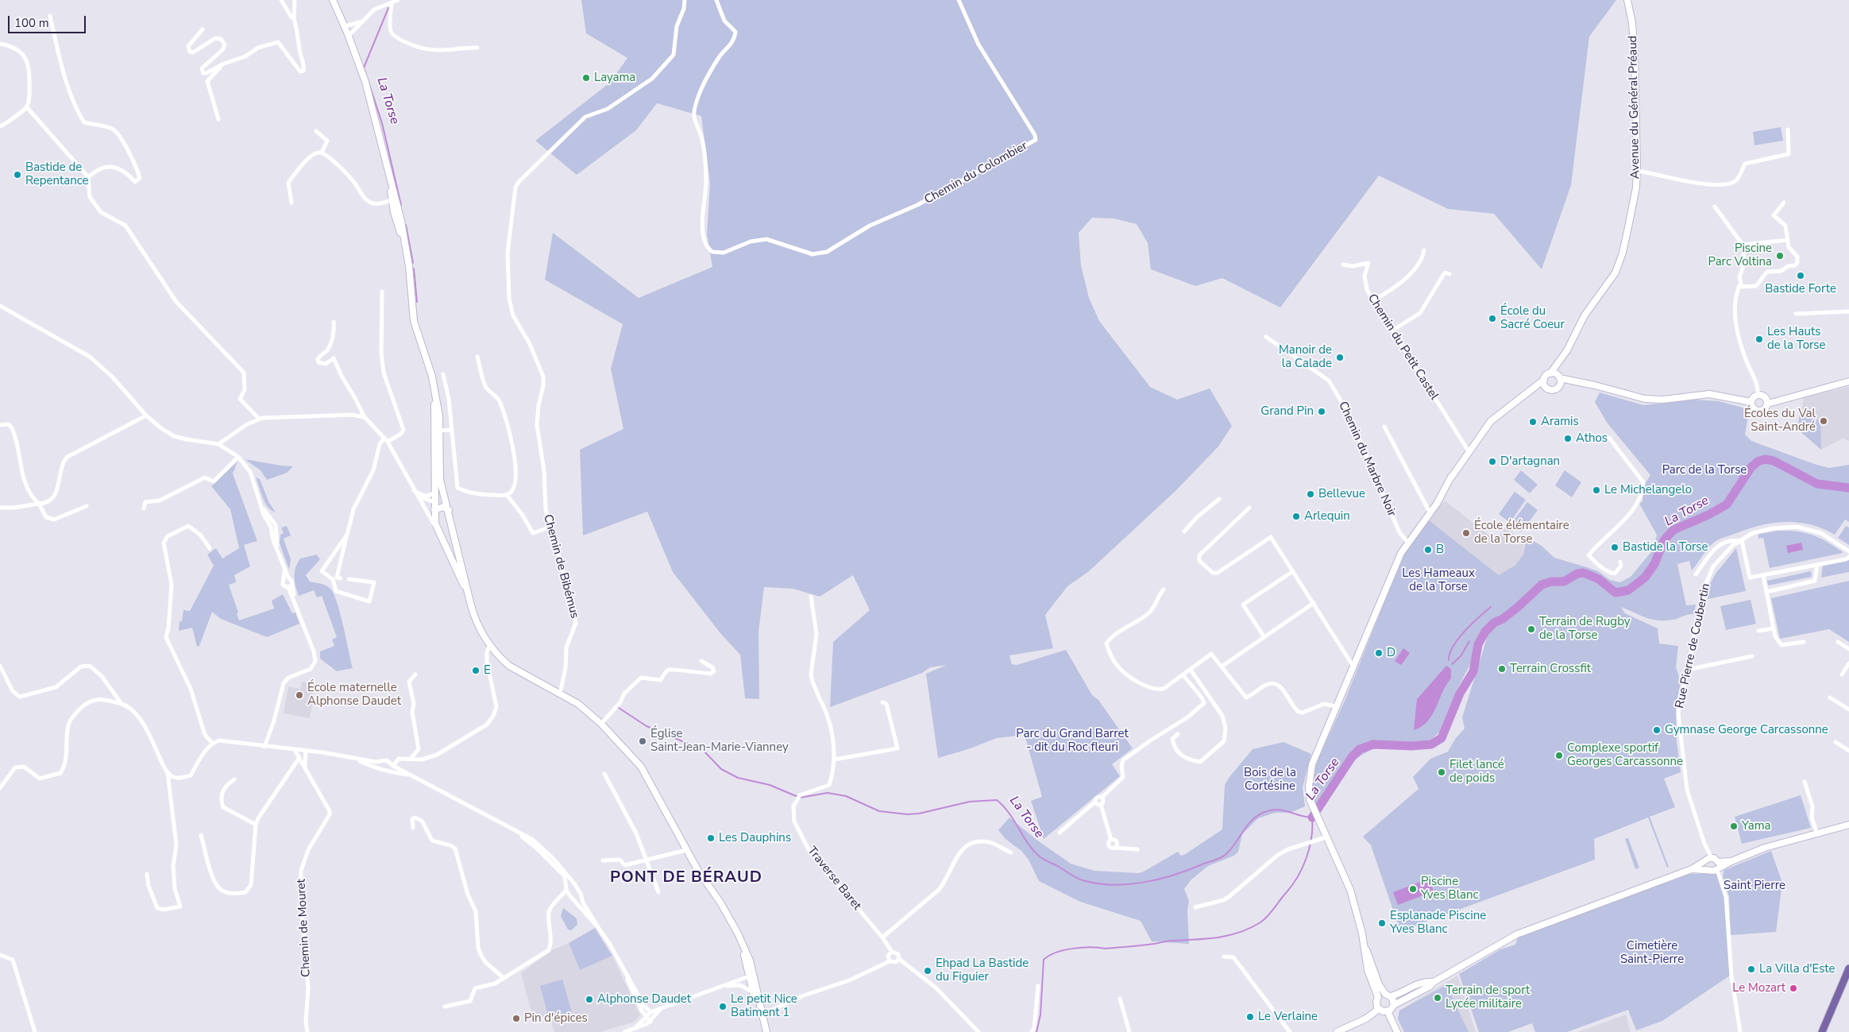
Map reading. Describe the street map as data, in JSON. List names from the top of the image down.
{
  "streets": {
    "main road": ["Avenue du Général Préaud"],
    "street": [
      "Chemin du Colombier",
      "Chemin du Petit Castel",
      "Chemin du Marbre Noir",
      "Chemin de Bibémus",
      "Rue Pierre de Coubertin",
      "Traverse Baret",
      "Chemin de Mouret"
    ]
  },
  "districts": ["PONT DE BÉRAUD"],
  "water": ["La Torse"],
  "parks": [
    "Parc de la Torse",
    "Les Hameaux de la Torse",
    "Parc du Grand Barret - dit du Roc fleuri",
    "Bois de la Cortésine",
    "Saint Pierre",
    "Cimetière Saint-Pierre"
  ],
  "places": [
    "Layama",
    "Bastide de Repentance",
    "Piscine Parc Voltina",
    "Bastide Forte",
    "École du Sacré Coeur",
    "Les Hauts de la Torse",
    "Manoir de la Calade",
    "Grand Pin",
    "Écoles du Val Saint-André",
    "Aramis",
    "Athos",
    "D'artagnan",
    "Le Michelangelo",
    "Bellevue",
    "Arlequin",
    "École élémentaire de la Torse",
    "Bastide la Torse",
    "B",
    "Terrain de Rugby de la Torse",
    "D",
    "Terrain Crossfit",
    "E",
    "École maternelle Alphonse Daudet",
    "Gymnase George Carcassonne",
    "Église Saint-Jean-Marie-Vianney",
    "Complexe sportif Georges Carcassonne",
    "Filet lancé de poids",
    "Yama",
    "Les Dauphins",
    "Piscine Yves Blanc",
    "Esplanade Piscine Yves Blanc",
    "La Villa d'Este",
    "Ehpad La Bastide du Figuier",
    "Le Mozart",
    "Terrain de sport Lycée militaire",
    "Alphonse Daudet",
    "Le petit Nice Batiment 1",
    "Le Verlaine",
    "Pin d'épices"
  ],
  "scale_bar": "100 m"
}
